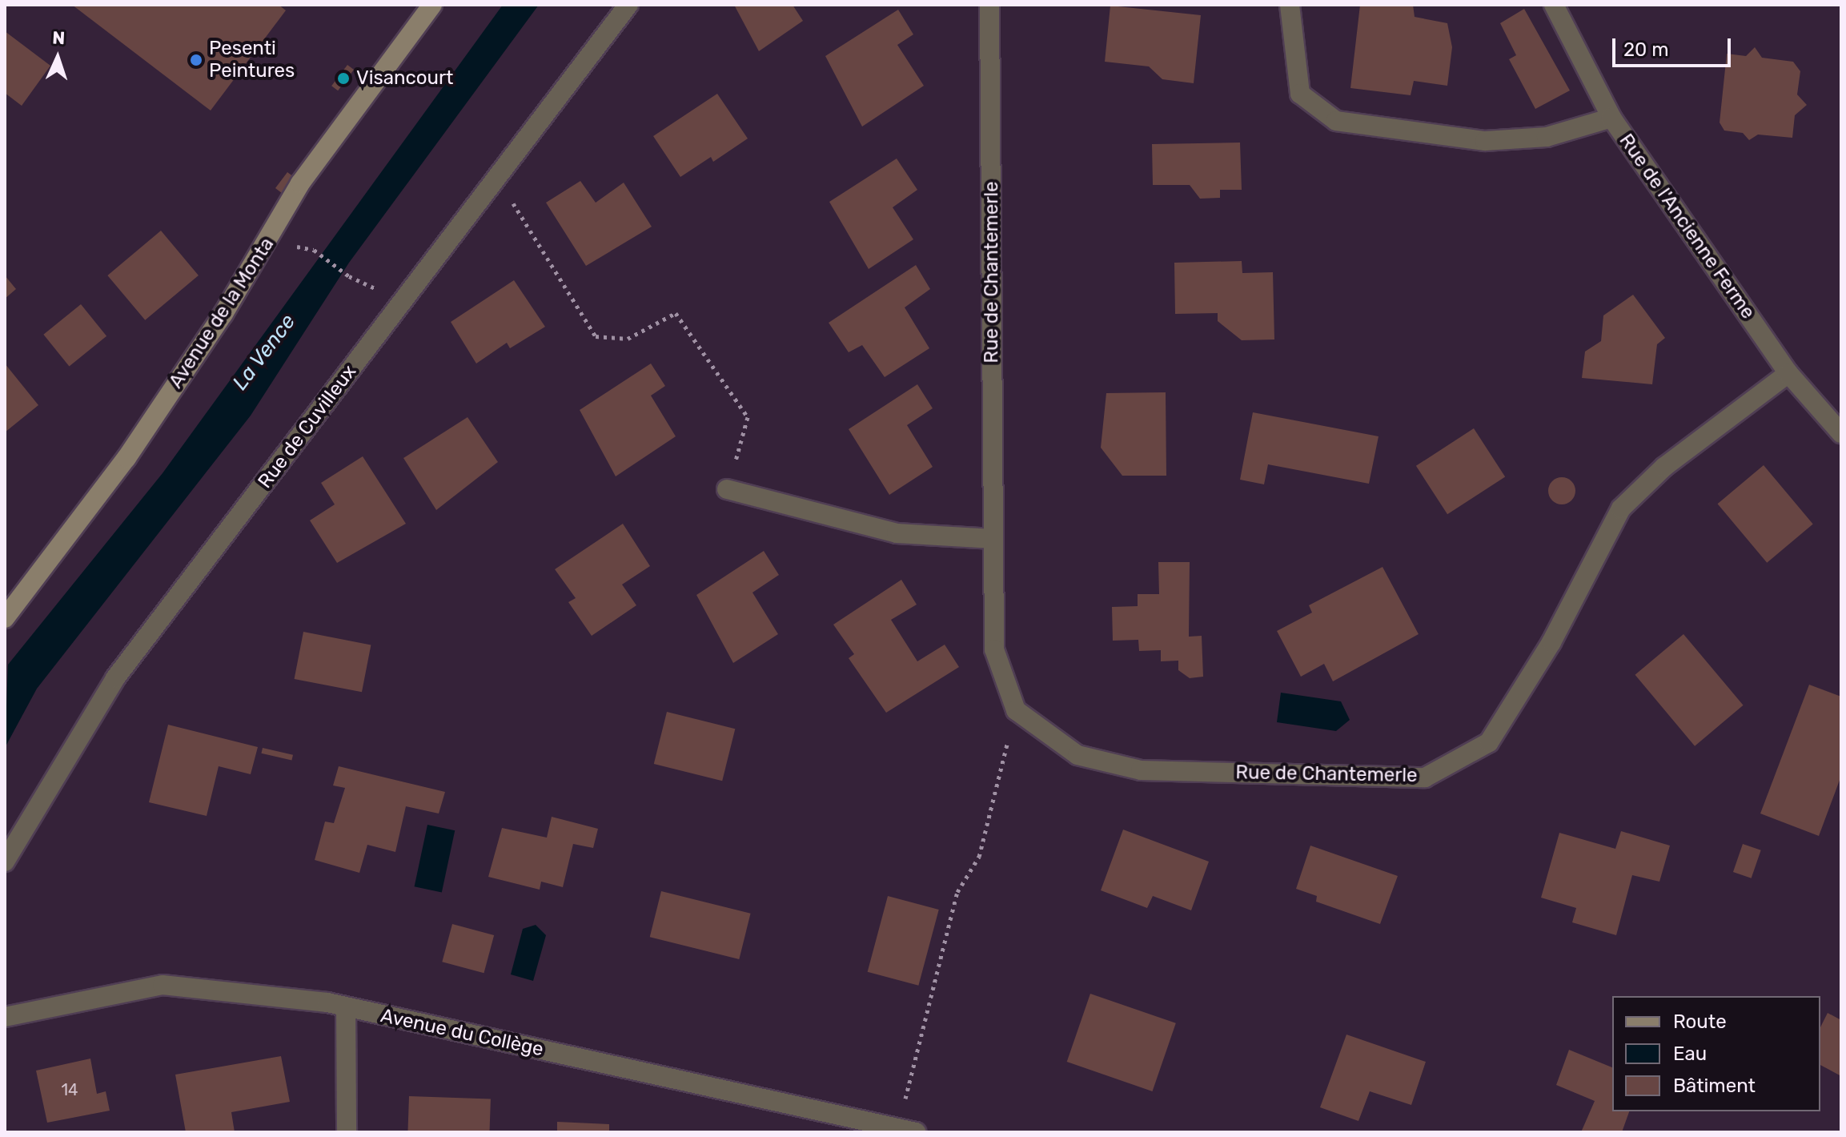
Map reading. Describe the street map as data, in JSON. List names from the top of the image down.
{
  "streets": {
    "street": [
      "Rue de l'Ancienne Ferme",
      "Rue de Chantemerle",
      "Avenue de la Monta",
      "Rue de Cuvilleux",
      "Avenue du Collège"
    ]
  },
  "crossings": [
    ["Rue de l'Ancienne Ferme", "Rue de Chantemerle"]
  ],
  "water": ["La Vence"],
  "places": ["Pesenti Peintures", "Visancourt"],
  "house_numbers": ["14"],
  "legend": ["Route", "Eau", "Bâtiment"],
  "scale_bar": "20 m",
  "north": "top"
}
